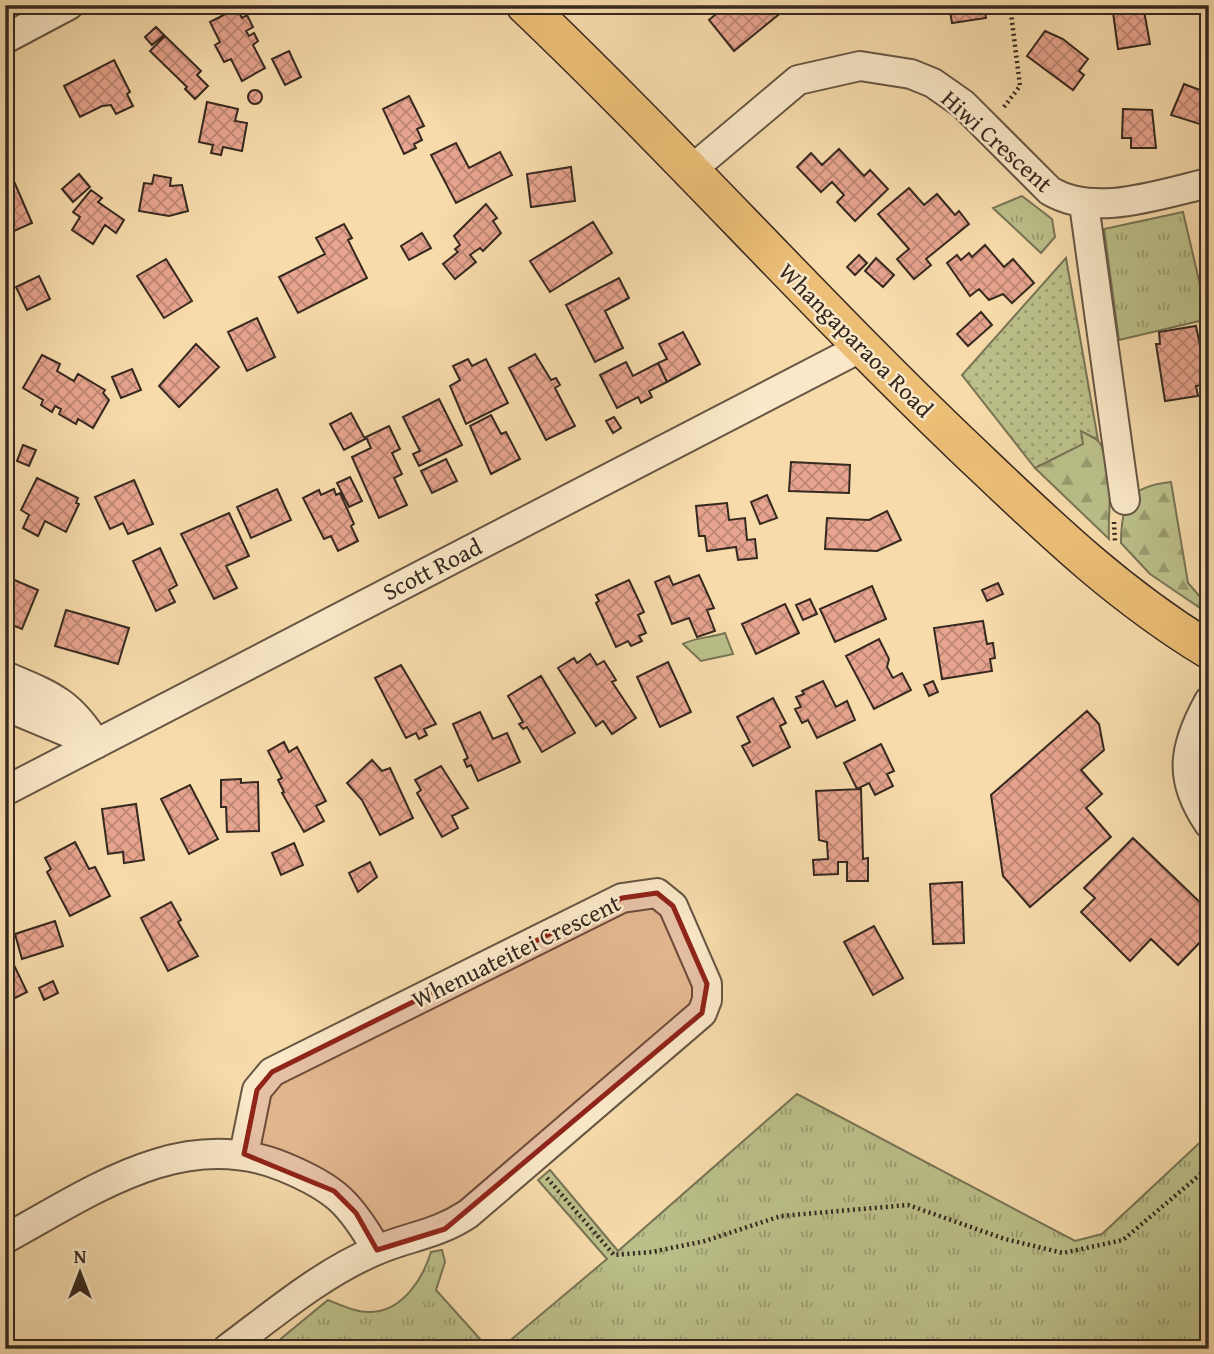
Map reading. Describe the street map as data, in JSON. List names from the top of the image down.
{
  "streets": {
    "main road": ["Whangaparaoa Road"],
    "street": ["Hiwi Crescent", "Scott Road", "Whenuateitei Crescent"]
  },
  "crossings": [
    ["Hiwi Crescent", "Whangaparaoa Road"],
    ["Whangaparaoa Road", "Scott Road"]
  ],
  "north": "top"
}
